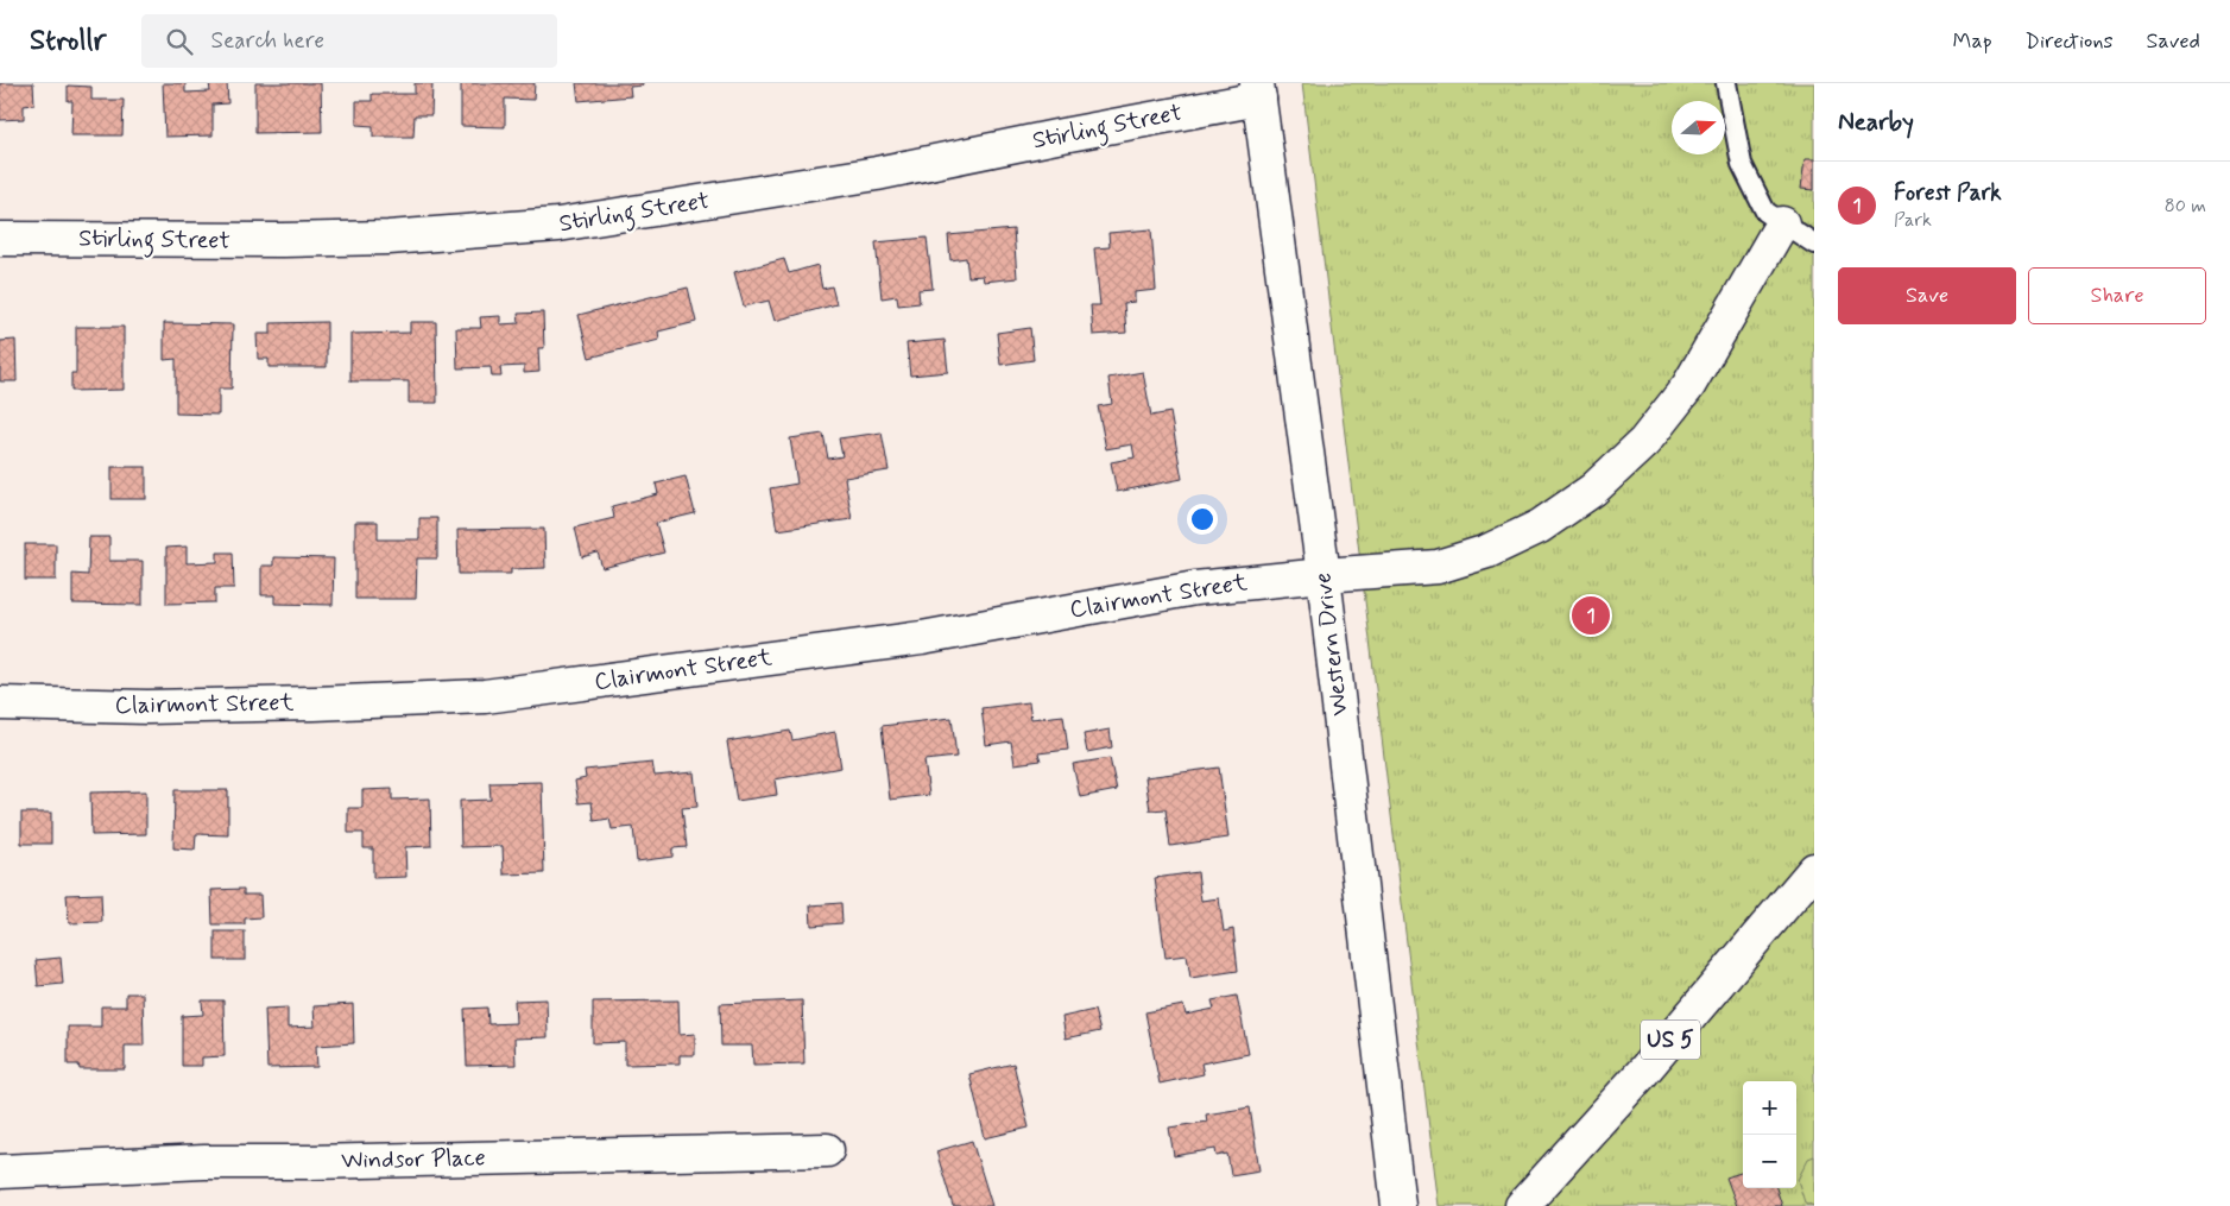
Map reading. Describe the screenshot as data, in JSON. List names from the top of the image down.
{
  "streets": {
    "street": [
      "Stirling Street",
      "Clairmont Street",
      "Western Drive",
      "US 5",
      "Windsor Place"
    ]
  },
  "crossings": [
    ["Stirling Street", "Western Drive"],
    ["Clairmont Street", "Western Drive"]
  ],
  "north": "right",
  "page": {
    "header": "Strollr",
    "search": "Search here",
    "nav": ["Map", "Directions", "Saved"],
    "heading": "Nearby",
    "list": [
      {
        "mark": "1",
        "name": "Forest Park",
        "note": "Park",
        "value": "80 m"
      }
    ],
    "buttons": ["Save", "Share"],
    "pins": "1",
    "map_buttons": ["+", "−"]
  }
}
